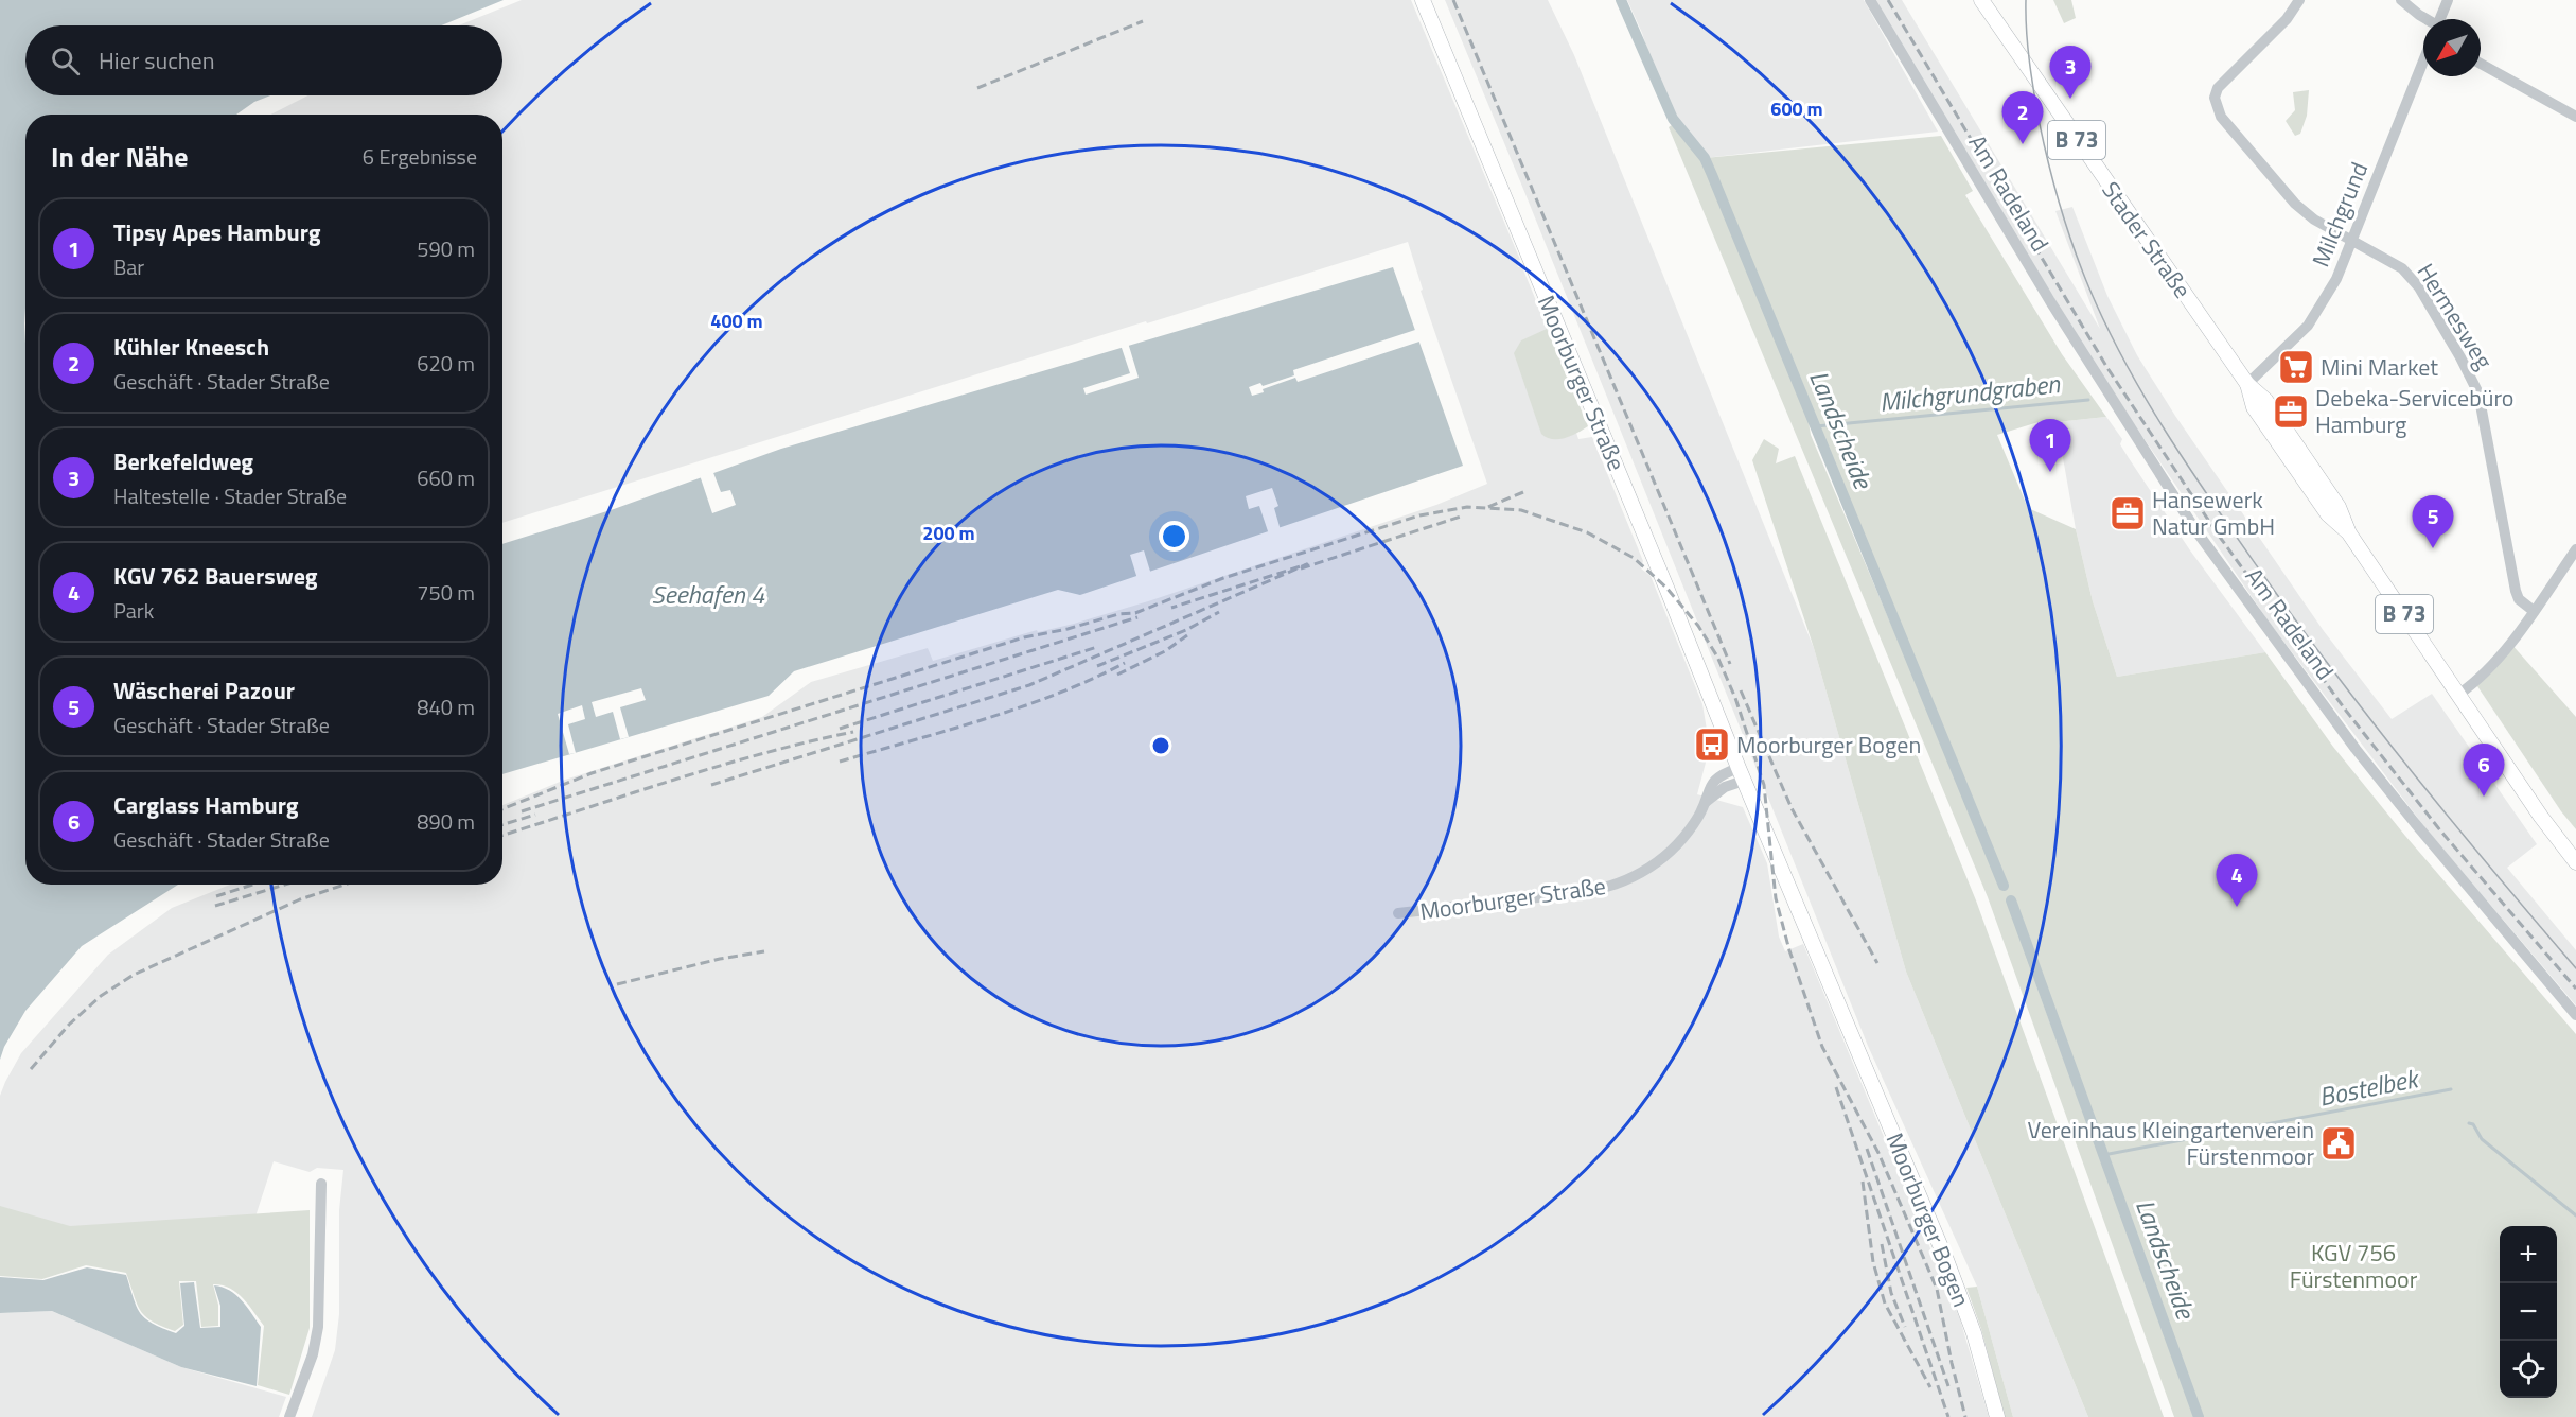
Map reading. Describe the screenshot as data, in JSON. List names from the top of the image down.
{
  "streets": {
    "main road": [
      "B 73",
      "Stader Straße",
      "Moorburger Straße",
      "Moorburger Bogen"
    ],
    "street": ["Am Radeland", "Milchgrund", "Hermesweg"]
  },
  "crossings": [
    ["Milchgrund", "Stader Straße"],
    ["Milchgrund", "Hermesweg"],
    ["Moorburger Straße", "Moorburger Bogen"]
  ],
  "water": [
    "Milchgrundgraben",
    "Landscheide",
    "Seehafen 4",
    "Bostelbek"
  ],
  "parks": ["KGV 756 Fürstenmoor"],
  "places": {
    "supermarket": ["Mini Market"],
    "office": ["Debeka-Servicebüro Hamburg", "Hansewerk Natur GmbH"],
    "bus stop": ["Moorburger Bogen"],
    "public building": ["Vereinhaus Kleingartenverein Fürstenmoor"]
  },
  "north": "bottom left",
  "page": {
    "search": "Hier suchen",
    "pins": [
      "3",
      "2",
      "1",
      "5",
      "6",
      "4"
    ],
    "heading": ["In der Nähe", "6 Ergebnisse"],
    "list": [
      {
        "mark": "1",
        "name": "Tipsy Apes Hamburg",
        "note": "Bar",
        "value": "590 m"
      },
      {
        "mark": "2",
        "name": "Kühler Kneesch",
        "note": "Geschäft · Stader Straße",
        "value": "620 m"
      },
      {
        "mark": "3",
        "name": "Berkefeldweg",
        "note": "Haltestelle · Stader Straße",
        "value": "660 m"
      },
      {
        "mark": "4",
        "name": "KGV 762 Bauersweg",
        "note": "Park",
        "value": "750 m"
      },
      {
        "mark": "5",
        "name": "Wäscherei Pazour",
        "note": "Geschäft · Stader Straße",
        "value": "840 m"
      },
      {
        "mark": "6",
        "name": "Carglass Hamburg",
        "note": "Geschäft · Stader Straße",
        "value": "890 m"
      }
    ],
    "map_buttons": ["+", "−"]
  },
  "rings": ["600 m", "400 m", "200 m"]
}
